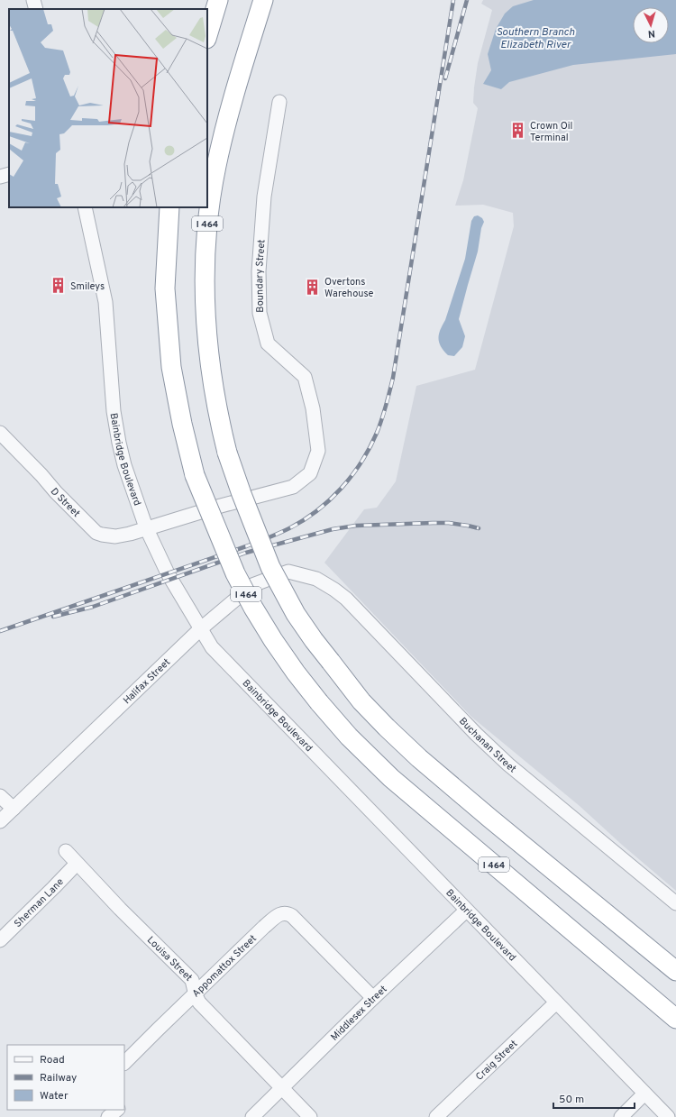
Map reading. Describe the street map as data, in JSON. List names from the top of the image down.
{
  "streets": {
    "highway": ["I 464"],
    "street": [
      "Boundary Street",
      "Bainbridge Boulevard",
      "D Street",
      "Halifax Street",
      "Buchanan Street",
      "Sherman Lane",
      "Louisa Street",
      "Appomattox Street",
      "Middlesex Street",
      "Craig Street"
    ]
  },
  "crossings": [
    ["Boundary Street", "Bainbridge Boulevard"],
    ["Boundary Street", "D Street"],
    ["Bainbridge Boulevard", "D Street"],
    ["Bainbridge Boulevard", "Halifax Street"],
    ["Bainbridge Boulevard", "Middlesex Street"],
    ["Bainbridge Boulevard", "Craig Street"],
    ["Halifax Street", "Buchanan Street"],
    ["Sherman Lane", "Louisa Street"],
    ["Louisa Street", "Appomattox Street"],
    ["Louisa Street", "Middlesex Street"],
    ["Appomattox Street", "Middlesex Street"]
  ],
  "water": ["Southern Branch Elizabeth River"],
  "places": {
    "building": ["Crown Oil Terminal", "Smileys", "Overtons Warehouse"]
  },
  "legend": ["Road", "Railway", "Water"],
  "scale_bar": "50 m",
  "north": "bottom"
}
